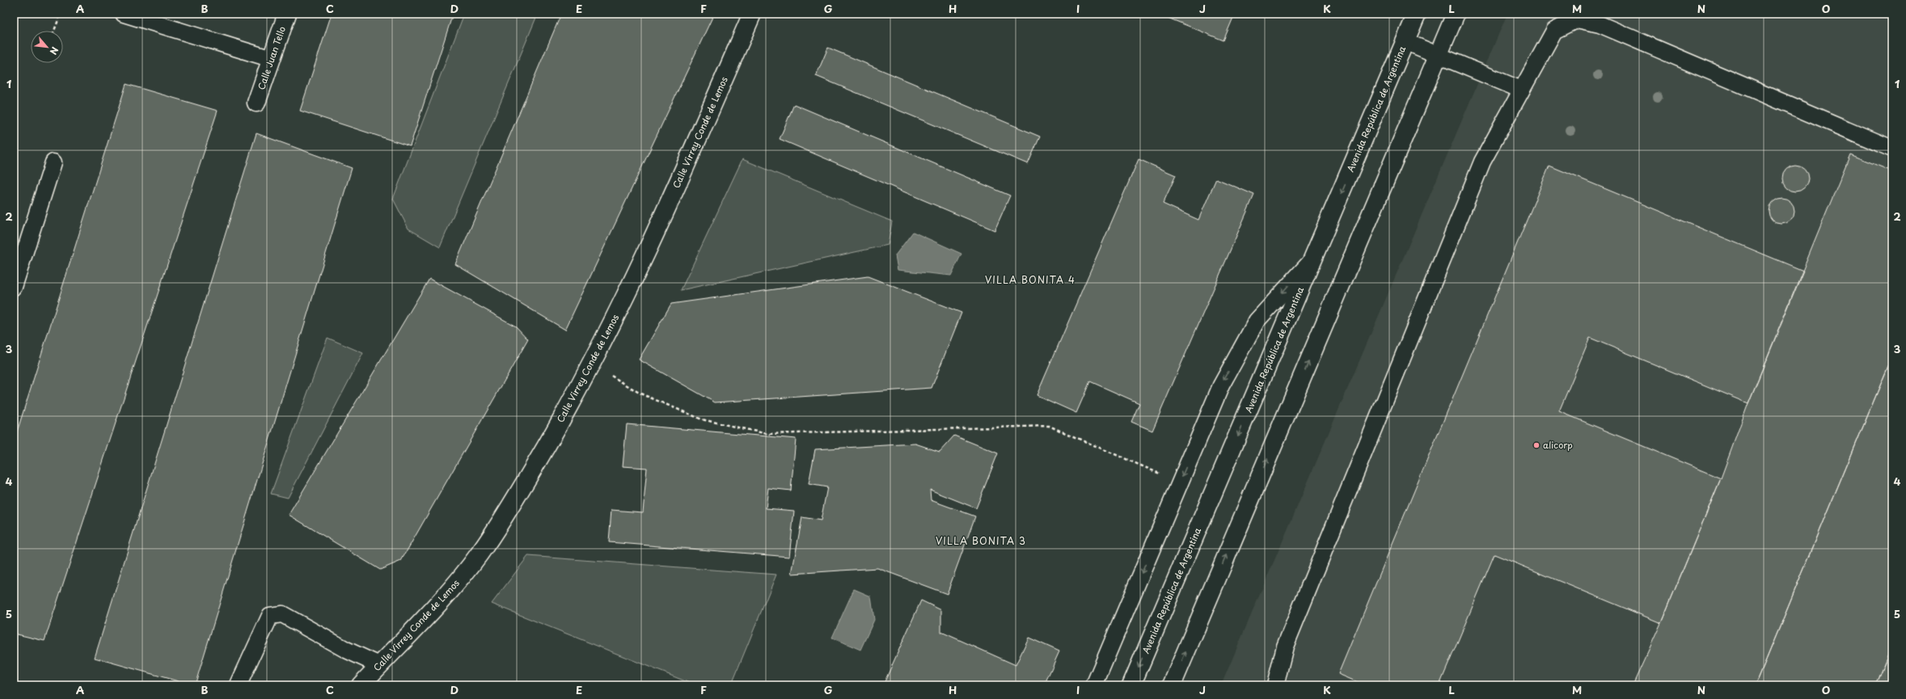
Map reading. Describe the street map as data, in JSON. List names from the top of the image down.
{
  "streets": {
    "main road": ["Calle Juan Tello", "Avenida República de Argentina", "Calle Virrey Conde de Lemos"]
  },
  "districts": ["VILLA BONITA 4", "VILLA BONITA 3"],
  "places": ["alicorp"],
  "north": "bottom right",
  "grid": {
    "columns": [
      "A",
      "B",
      "C",
      "D",
      "E",
      "F",
      "G",
      "H",
      "I",
      "J",
      "K",
      "L",
      "M",
      "N",
      "O"
    ],
    "rows": [
      "1",
      "2",
      "3",
      "4",
      "5"
    ]
  }
}
